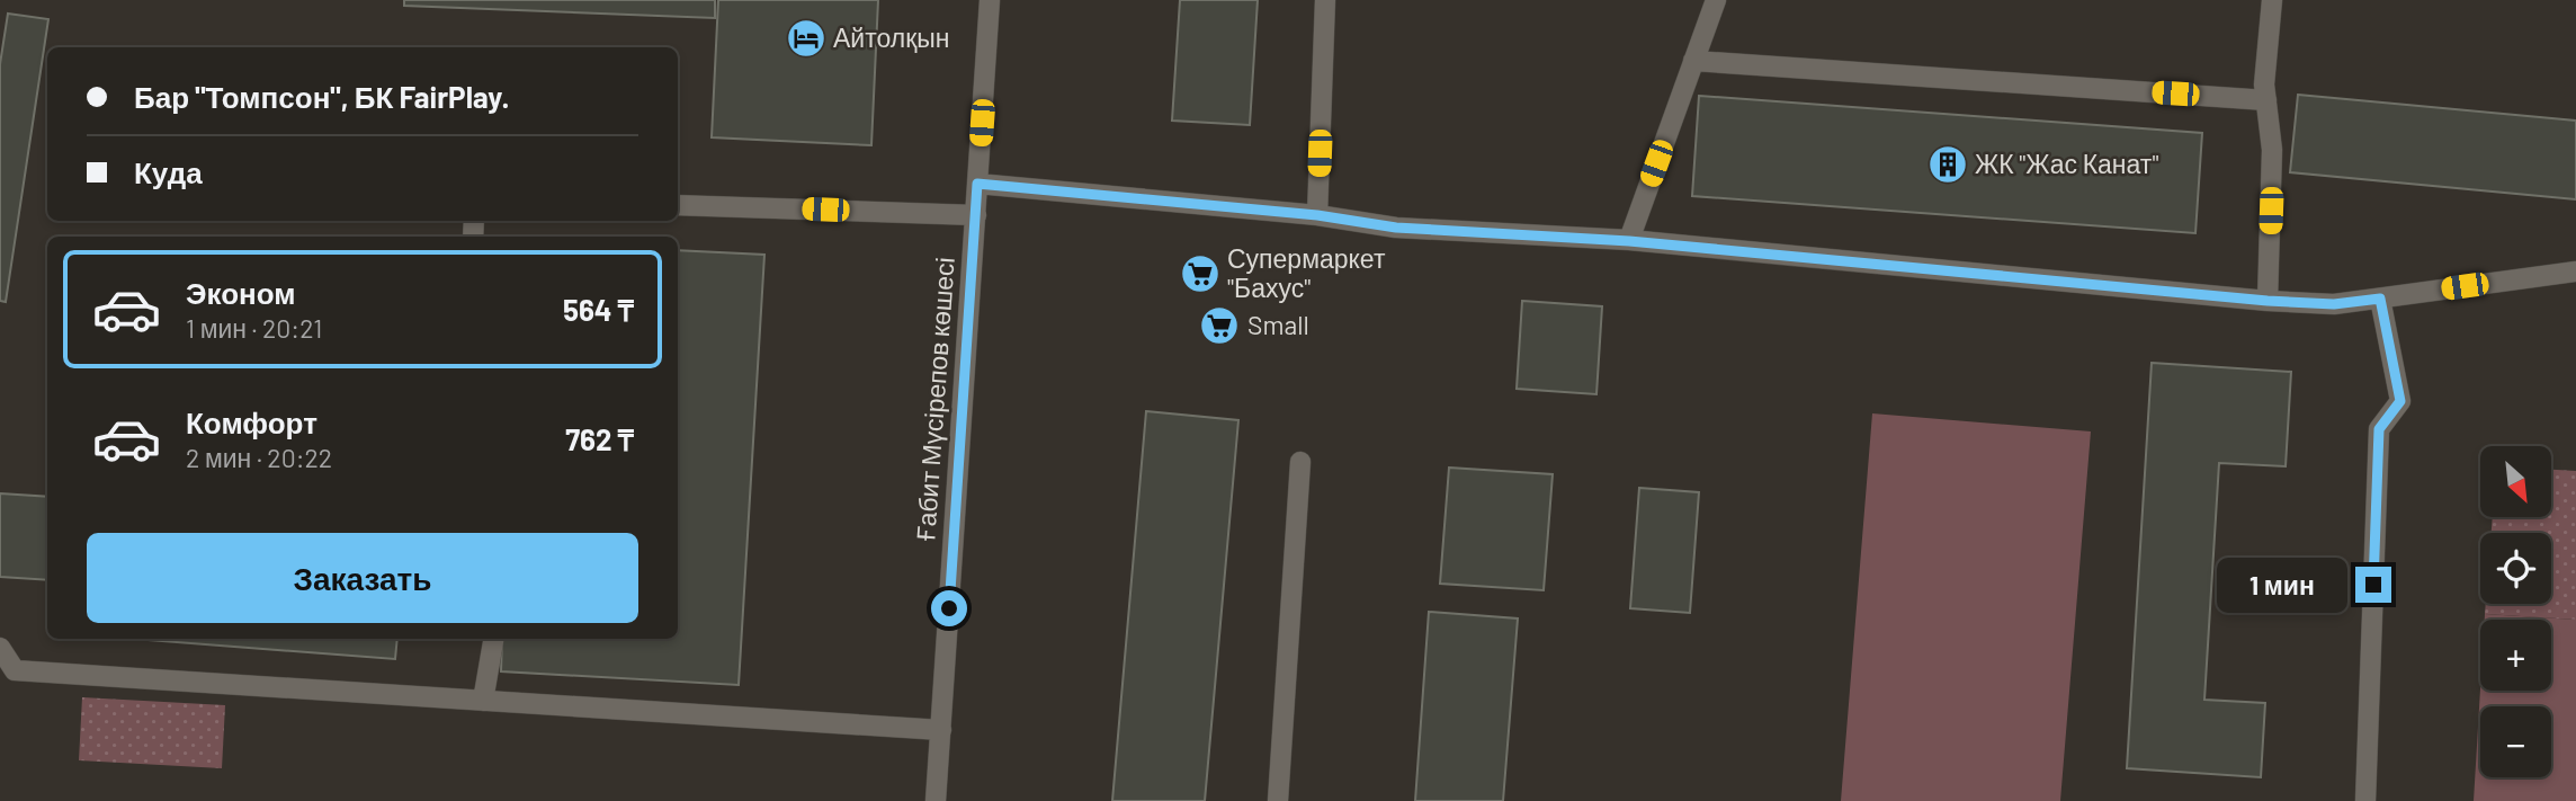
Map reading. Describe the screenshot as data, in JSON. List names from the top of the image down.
{
  "streets": {
    "street": ["Ғабит Мүсірепов көшесі"]
  },
  "places": {
    "hotel": ["Айтолқын"],
    "building": ["ЖК \"Жас Канат\""],
    "supermarket": ["Супермаркет \"Бахус\"", "Small"]
  },
  "north": "bottom right",
  "page": {
    "banner": ["Бар \"Томпсон\", БК FairPlay.", "Куда"],
    "list": [
      {
        "name": "Эконом",
        "note": "1 мин · 20:21",
        "value": "564 ₸"
      },
      {
        "name": "Комфорт",
        "note": "2 мин · 20:22",
        "value": "762 ₸"
      }
    ],
    "map_buttons": ["+", "−"],
    "buttons": "Заказать",
    "bubble": "1 мин"
  }
}
